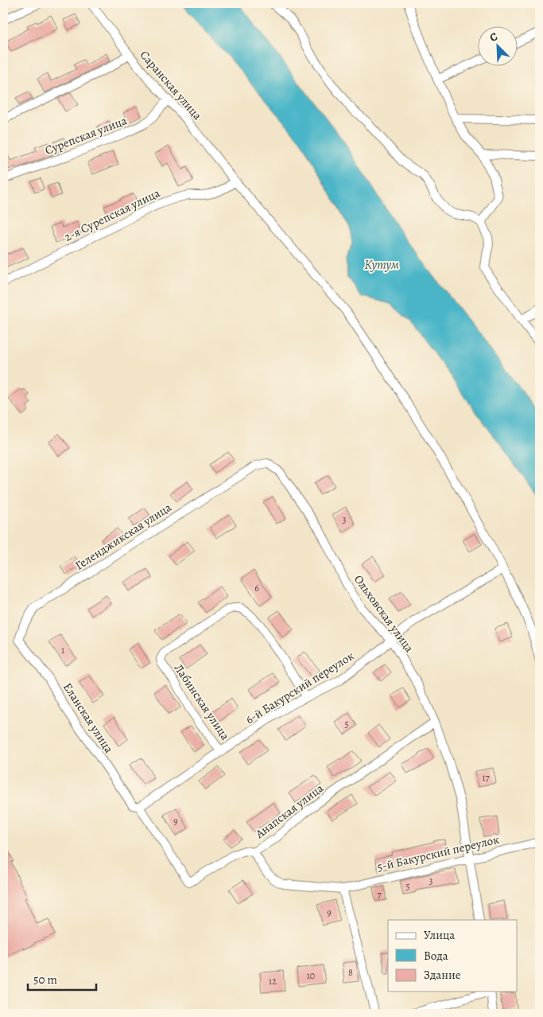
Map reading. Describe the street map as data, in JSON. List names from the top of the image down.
{
  "streets": {
    "street": [
      "Саранская улица",
      "Сурепская улица",
      "2-я Сурепская улица",
      "Геленджикская улица",
      "Ольховская улица",
      "6-й Бакурский переулок",
      "Лабинская улица",
      "Еланская улица",
      "Анапская улица",
      "5-й Бакурский переулок"
    ]
  },
  "crossings": [
    ["Саранская улица", "Сурепская улица"],
    ["Саранская улица", "2-я Сурепская улица"],
    ["Саранская улица", "6-й Бакурский переулок"],
    ["Геленджикская улица", "Ольховская улица"],
    ["Геленджикская улица", "Еланская улица"],
    ["Ольховская улица", "6-й Бакурский переулок"],
    ["Ольховская улица", "Анапская улица"],
    ["Ольховская улица", "5-й Бакурский переулок"],
    ["6-й Бакурский переулок", "Лабинская улица"],
    ["6-й Бакурский переулок", "Еланская улица"],
    ["6-й Бакурский переулок", "Анапская улица"],
    ["Еланская улица", "Анапская улица"],
    ["Анапская улица", "5-й Бакурский переулок"]
  ],
  "water": ["Кутум"],
  "house_numbers": [
    "3",
    "6",
    "1",
    "5",
    "17",
    "9",
    "3",
    "5",
    "7",
    "9",
    "8",
    "10",
    "12"
  ],
  "legend": ["Улица", "Вода", "Здание"],
  "scale_bar": "50 m",
  "north": "top left"
}
